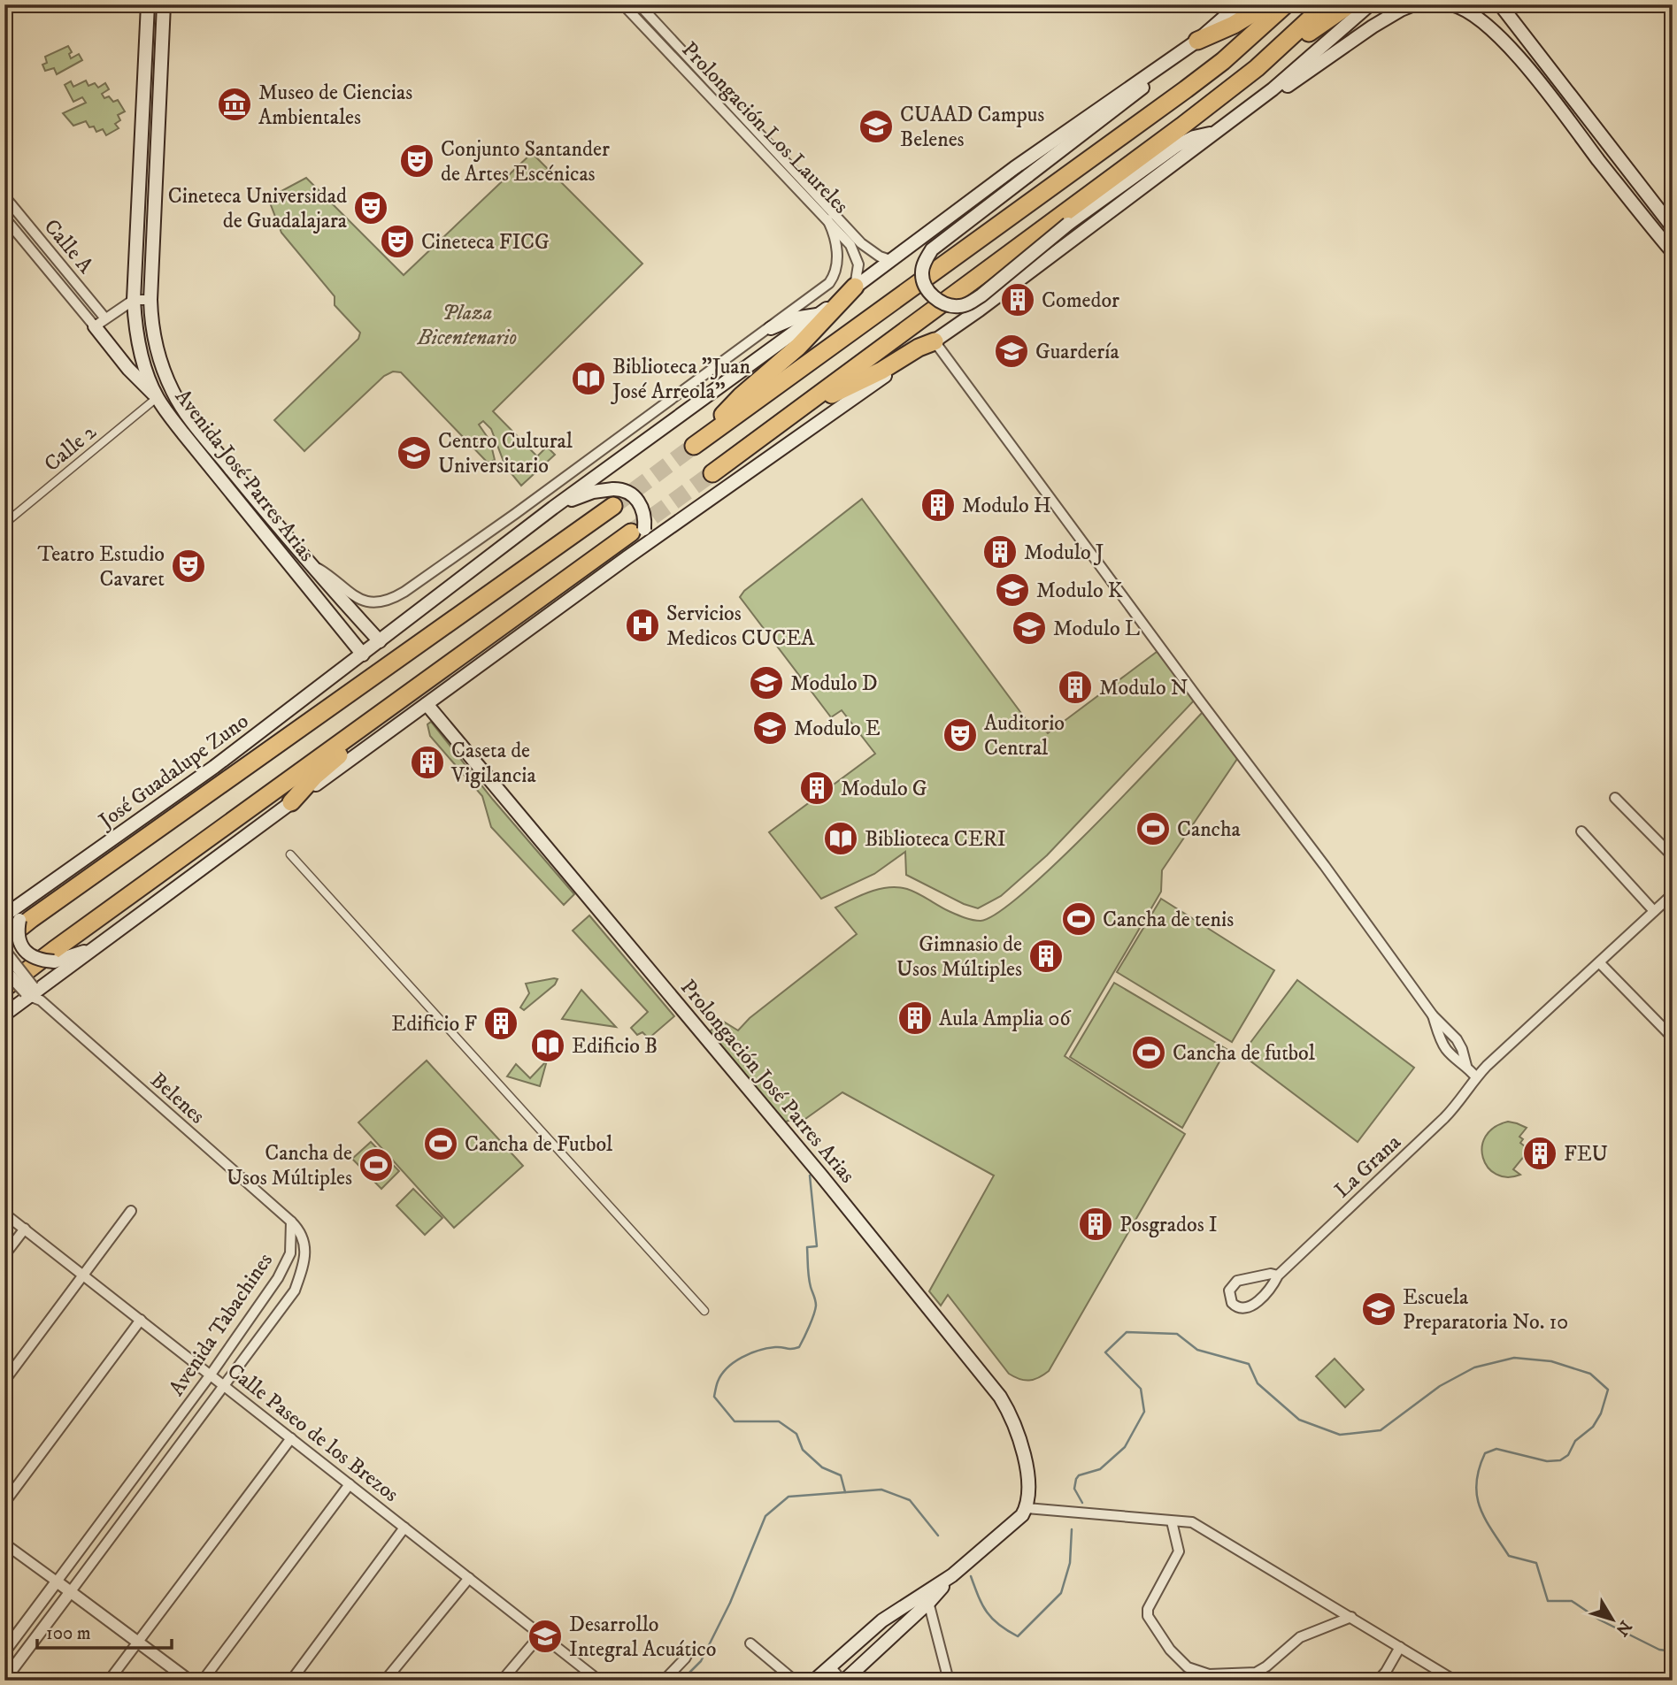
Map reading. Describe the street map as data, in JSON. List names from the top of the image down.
{
  "streets": {
    "main road": ["Avenida José Parres Arias", "José Guadalupe Zuno", "Prolongación José Parres Arias"],
    "street": [
      "Prolongación Los Laureles",
      "Calle A",
      "Calle 2",
      "Belenes",
      "La Grana",
      "Avenida Tabachines",
      "Calle Paseo de los Brezos"
    ]
  },
  "crossings": [
    ["Calle 2", "Avenida José Parres Arias"],
    ["Avenida José Parres Arias", "José Guadalupe Zuno"],
    ["Belenes", "Avenida Tabachines"],
    ["Avenida Tabachines", "Calle Paseo de los Brezos"]
  ],
  "parks": ["Plaza Bicentenario"],
  "places": {
    "museum": ["Museo de Ciencias Ambientales"],
    "school or university": [
      "CUAAD Campus Belenes",
      "Guardería",
      "Centro Cultural Universitario",
      "Modulo K",
      "Modulo L",
      "Modulo D",
      "Modulo E",
      "Escuela Preparatoria No. 10",
      "Desarrollo Integral Acuático"
    ],
    "theatre": [
      "Conjunto Santander de Artes Escénicas",
      "Cineteca Universidad de Guadalajara",
      "Cineteca FICG",
      "Teatro Estudio Cavaret",
      "Auditorio Central"
    ],
    "building": [
      "Comedor",
      "Modulo H",
      "Modulo J",
      "Modulo N",
      "Caseta de Vigilancia",
      "Modulo G",
      "Gimnasio de Usos Múltiples",
      "Aula Amplia 06",
      "Edificio F",
      "FEU",
      "Posgrados I"
    ],
    "library": ["Biblioteca \"Juan José Arreola\"", "Biblioteca CERI", "Edificio B"],
    "hospital": ["Servicios Medicos CUCEA"],
    "sports": [
      "Cancha",
      "Cancha de tenis",
      "Cancha de futbol",
      "Cancha de Futbol",
      "Cancha de Usos Múltiples"
    ]
  },
  "scale_bar": "100 m",
  "north": "bottom right"
}
